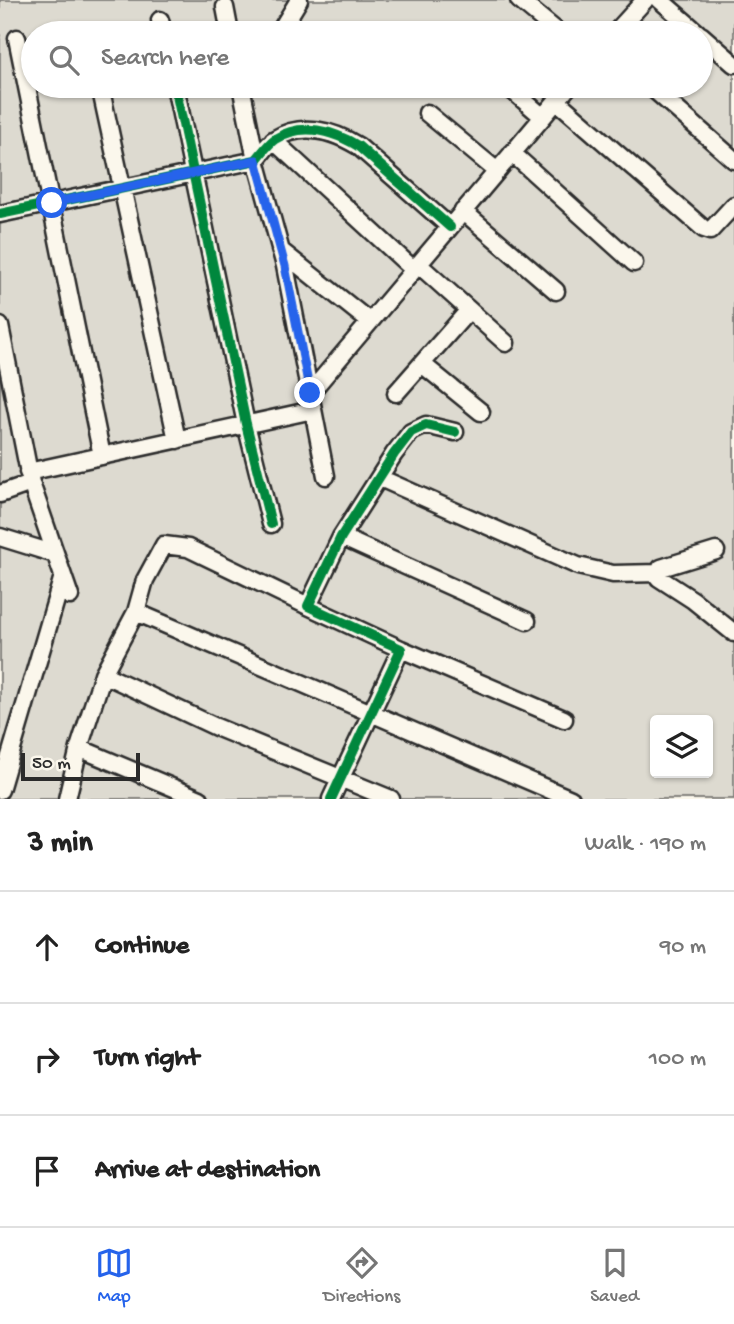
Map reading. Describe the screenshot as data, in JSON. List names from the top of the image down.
{
  "scale_bar": "50 m",
  "page": {
    "search": "Search here",
    "scale": "50 m",
    "heading": ["3 min", "Walk · 190 m"],
    "list": [
      ["Continue", "90 m"],
      ["Turn right", "100 m"],
      "Arrive at destination"
    ],
    "nav": ["Map", "Directions", "Saved"]
  }
}
